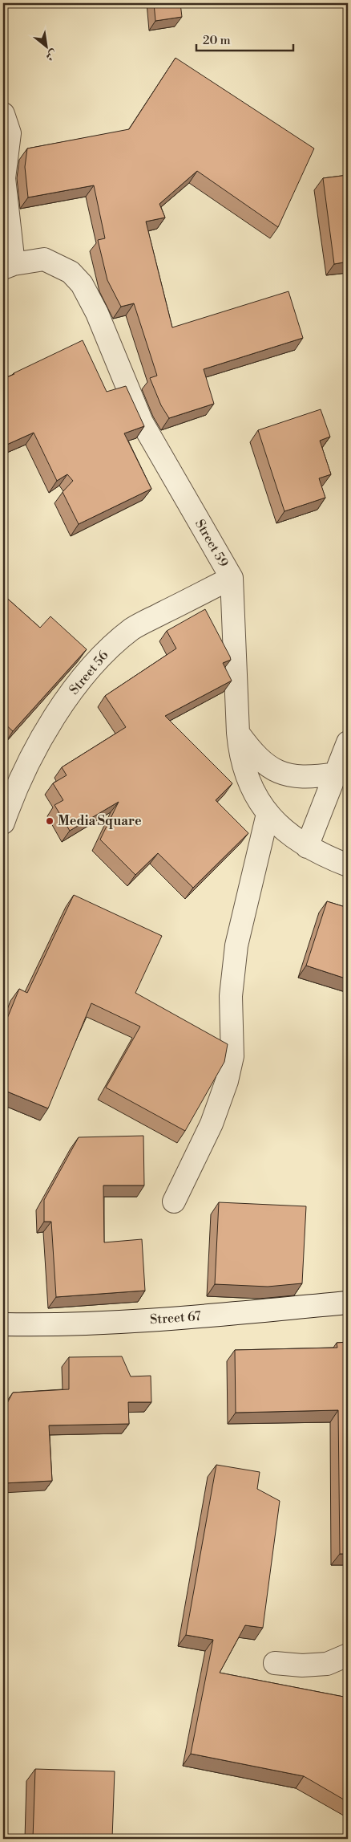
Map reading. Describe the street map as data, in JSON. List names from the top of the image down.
{
  "streets": {
    "street": ["Street 59", "Street 56", "Street 67"]
  },
  "crossings": [
    ["Street 59", "Street 56"]
  ],
  "places": ["Media Square"],
  "scale_bar": "20 m",
  "north": "bottom right"
}
